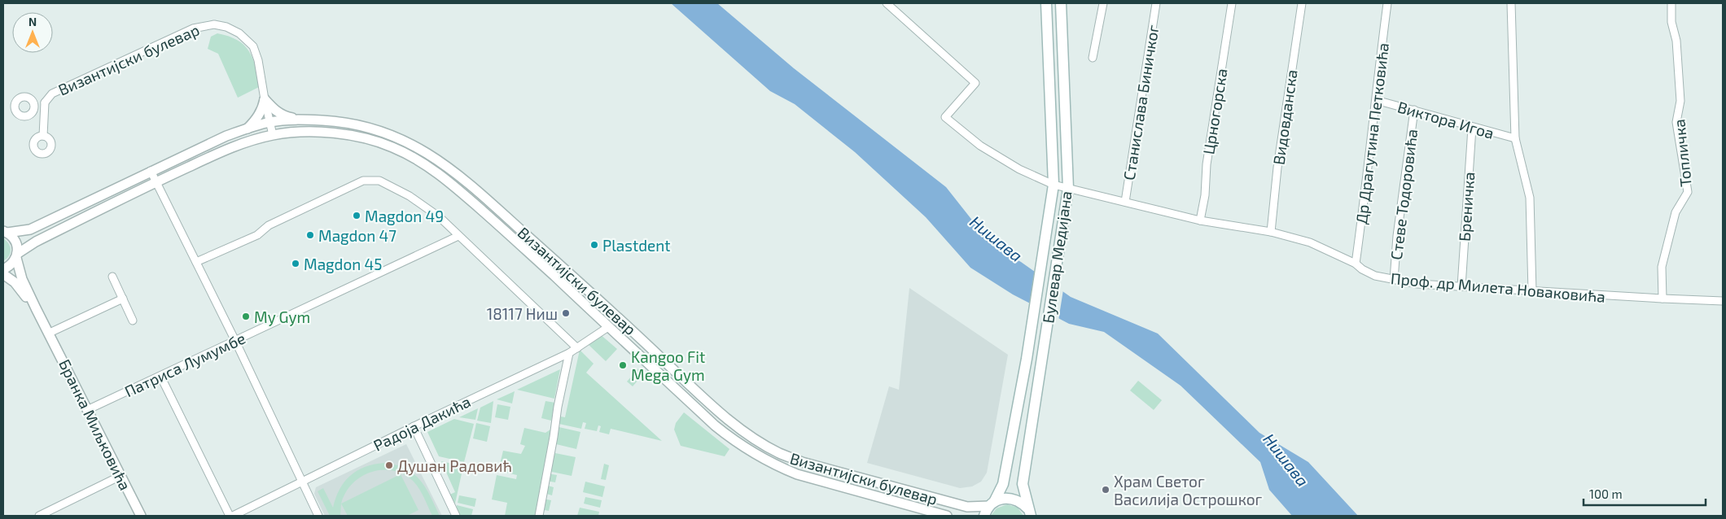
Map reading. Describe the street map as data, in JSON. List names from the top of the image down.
{
  "streets": {
    "main road": ["Булевар Медијана"],
    "street": [
      "Византијски булевар",
      "Станислава Биничког",
      "Црногорска",
      "Видовданска",
      "Виктора Игоа",
      "Др Драгутина Петковића",
      "Топличка",
      "Стеве Тодоровића",
      "Бреничка",
      "Проф. др Милета Новаковића",
      "Патриса Лумумбе",
      "Радоја Дакића",
      "Бранка Миљковића"
    ]
  },
  "crossings": [
    ["Византијски булевар", "Булевар Медијана"],
    ["Византијски булевар", "Радоја Дакића"],
    ["Византијски булевар", "Бранка Миљковића"],
    ["Станислава Биничког", "Проф. др Милета Новаковића"],
    ["Црногорска", "Проф. др Милета Новаковића"],
    ["Видовданска", "Проф. др Милета Новаковића"],
    ["Виктора Игоа", "Др Драгутина Петковића"],
    ["Виктора Игоа", "Стеве Тодоровића"],
    ["Виктора Игоа", "Бреничка"],
    ["Др Драгутина Петковића", "Проф. др Милета Новаковића"],
    ["Топличка", "Проф. др Милета Новаковића"],
    ["Стеве Тодоровића", "Проф. др Милета Новаковића"],
    ["Бреничка", "Проф. др Милета Новаковића"],
    ["Булевар Медијана", "Проф. др Милета Новаковића"],
    ["Патриса Лумумбе", "Бранка Миљковића"]
  ],
  "water": ["Нишава"],
  "places": [
    "Magdon 49",
    "Magdon 47",
    "Plastdent",
    "Magdon 45",
    "18117 Ниш",
    "My Gym",
    "Kangoo Fit Mega Gym",
    "Душан Радовић",
    "Храм Светог Василија Острошког"
  ],
  "scale_bar": "100 m",
  "north": "top"
}
